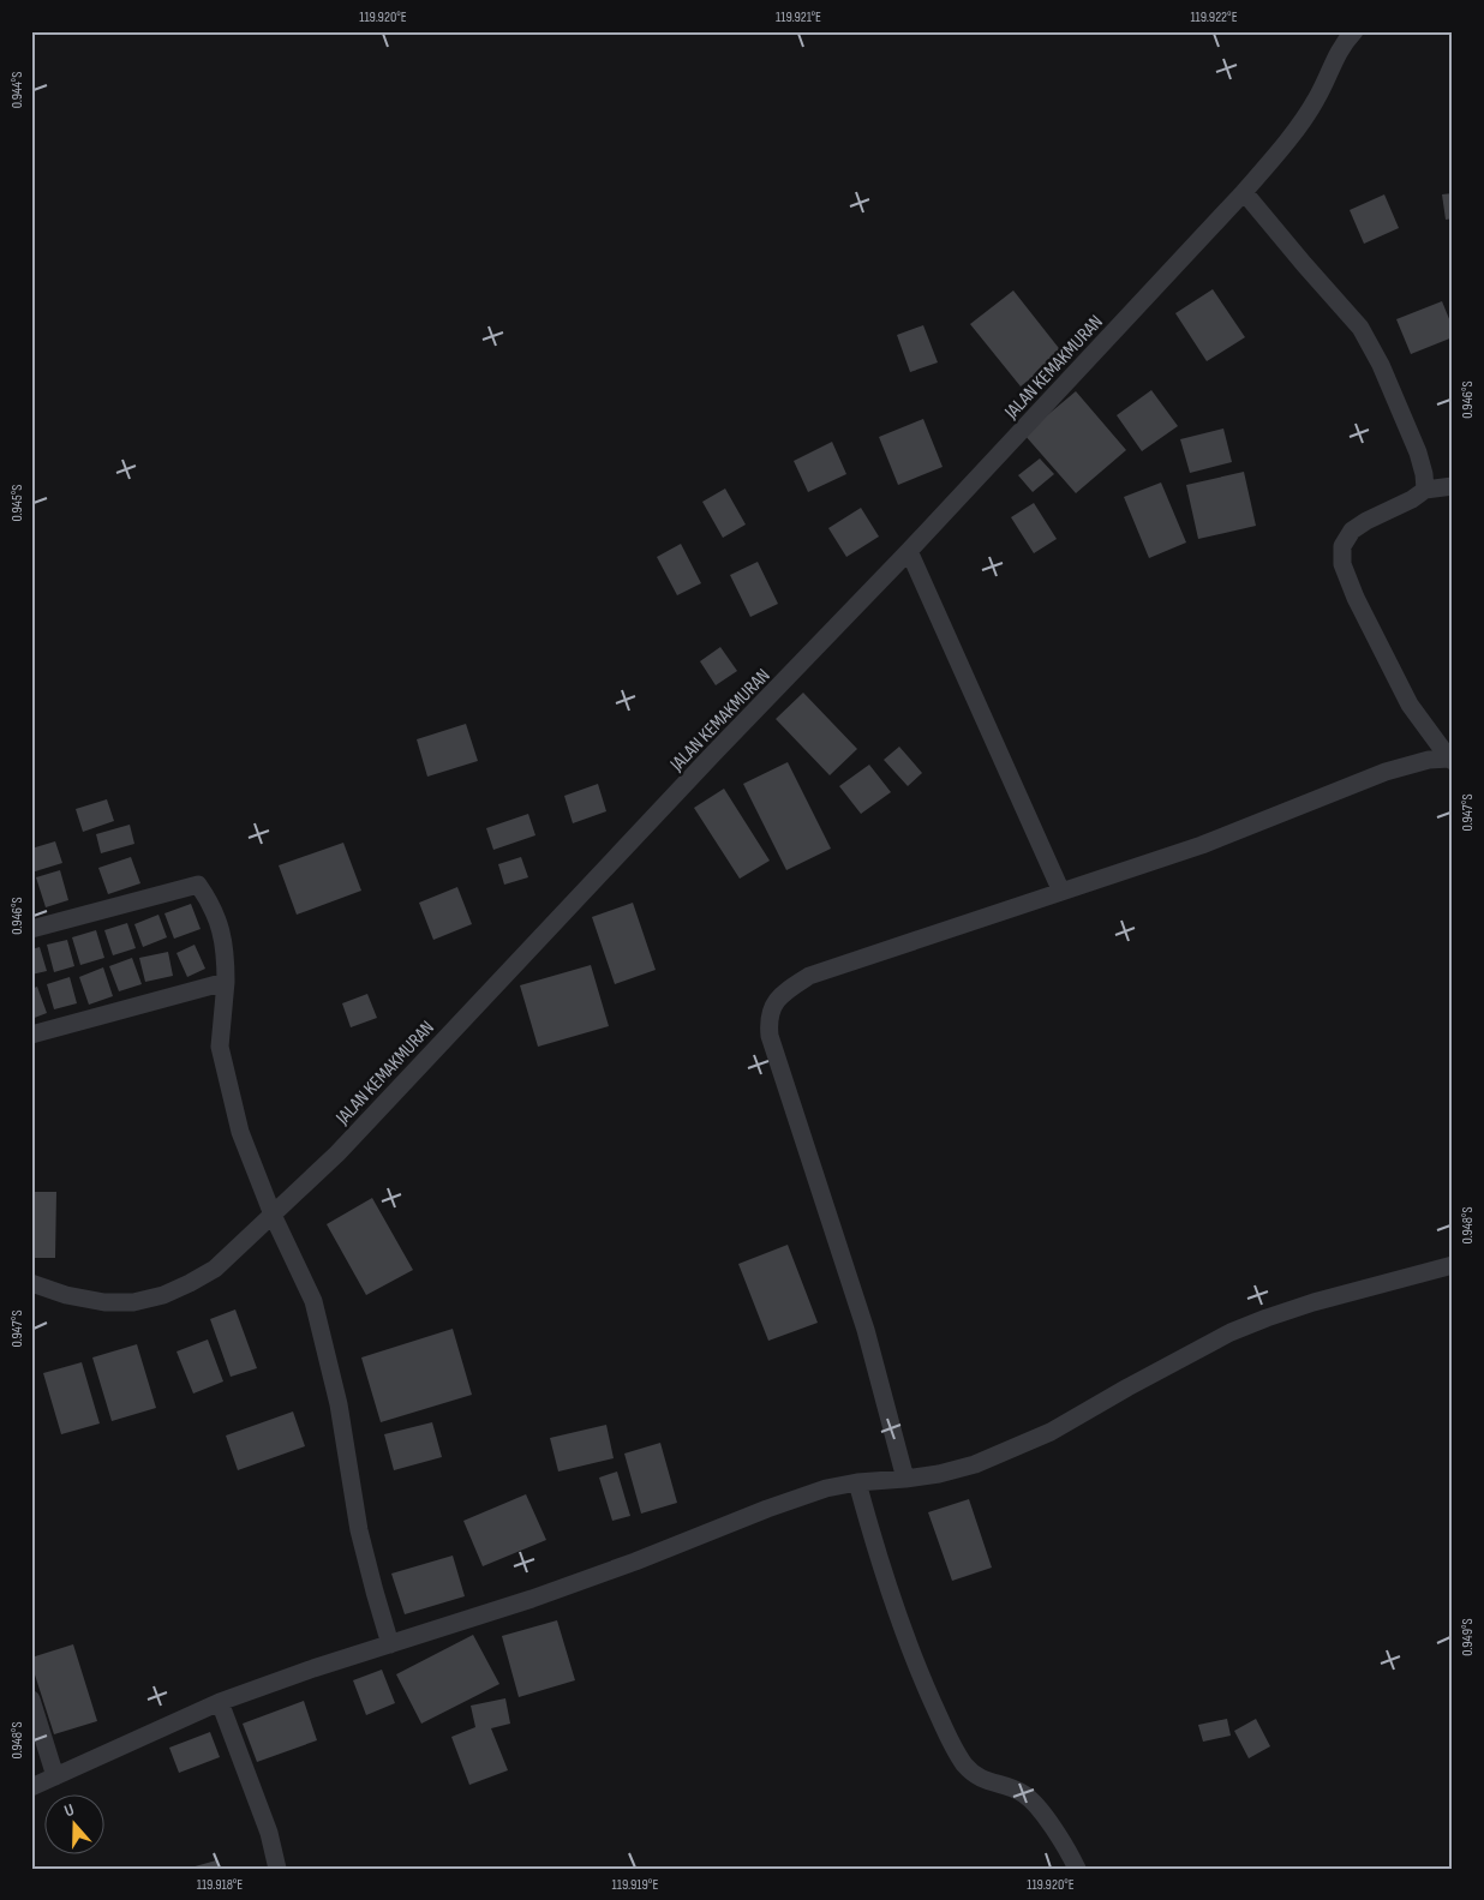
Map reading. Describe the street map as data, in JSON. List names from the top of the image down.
{
  "streets": {
    "street": ["JALAN KEMAKMURAN"]
  },
  "north": "top",
  "coordinates": [
    "119.920°E",
    "119.921°E",
    "119.922°E",
    "0.944°S",
    "0.946°S",
    "0.945°S",
    "0.947°S",
    "0.948°S",
    "0.949°S",
    "119.918°E",
    "119.919°E"
  ]
}
